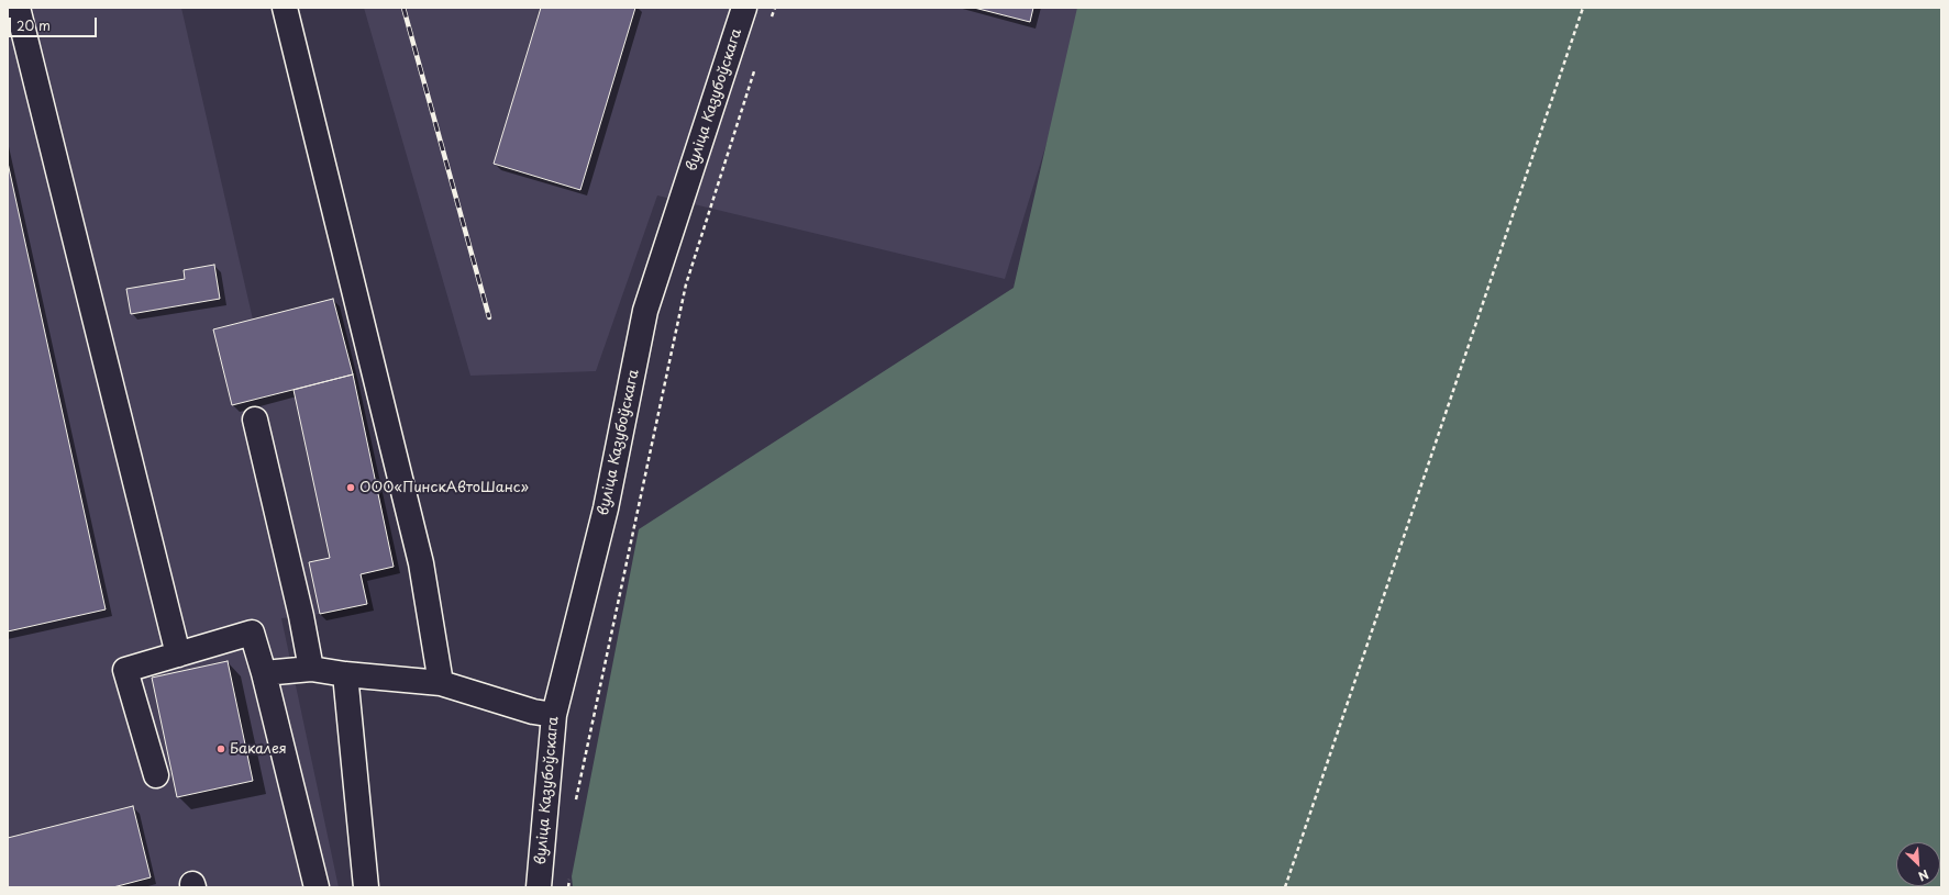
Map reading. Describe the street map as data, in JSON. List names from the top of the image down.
{
  "streets": {
    "street": ["вуліца Казубоўскага"]
  },
  "places": ["ООО«ПинскАвтоШанс»", "Бакалея"],
  "scale_bar": "20 m",
  "north": "bottom right"
}
